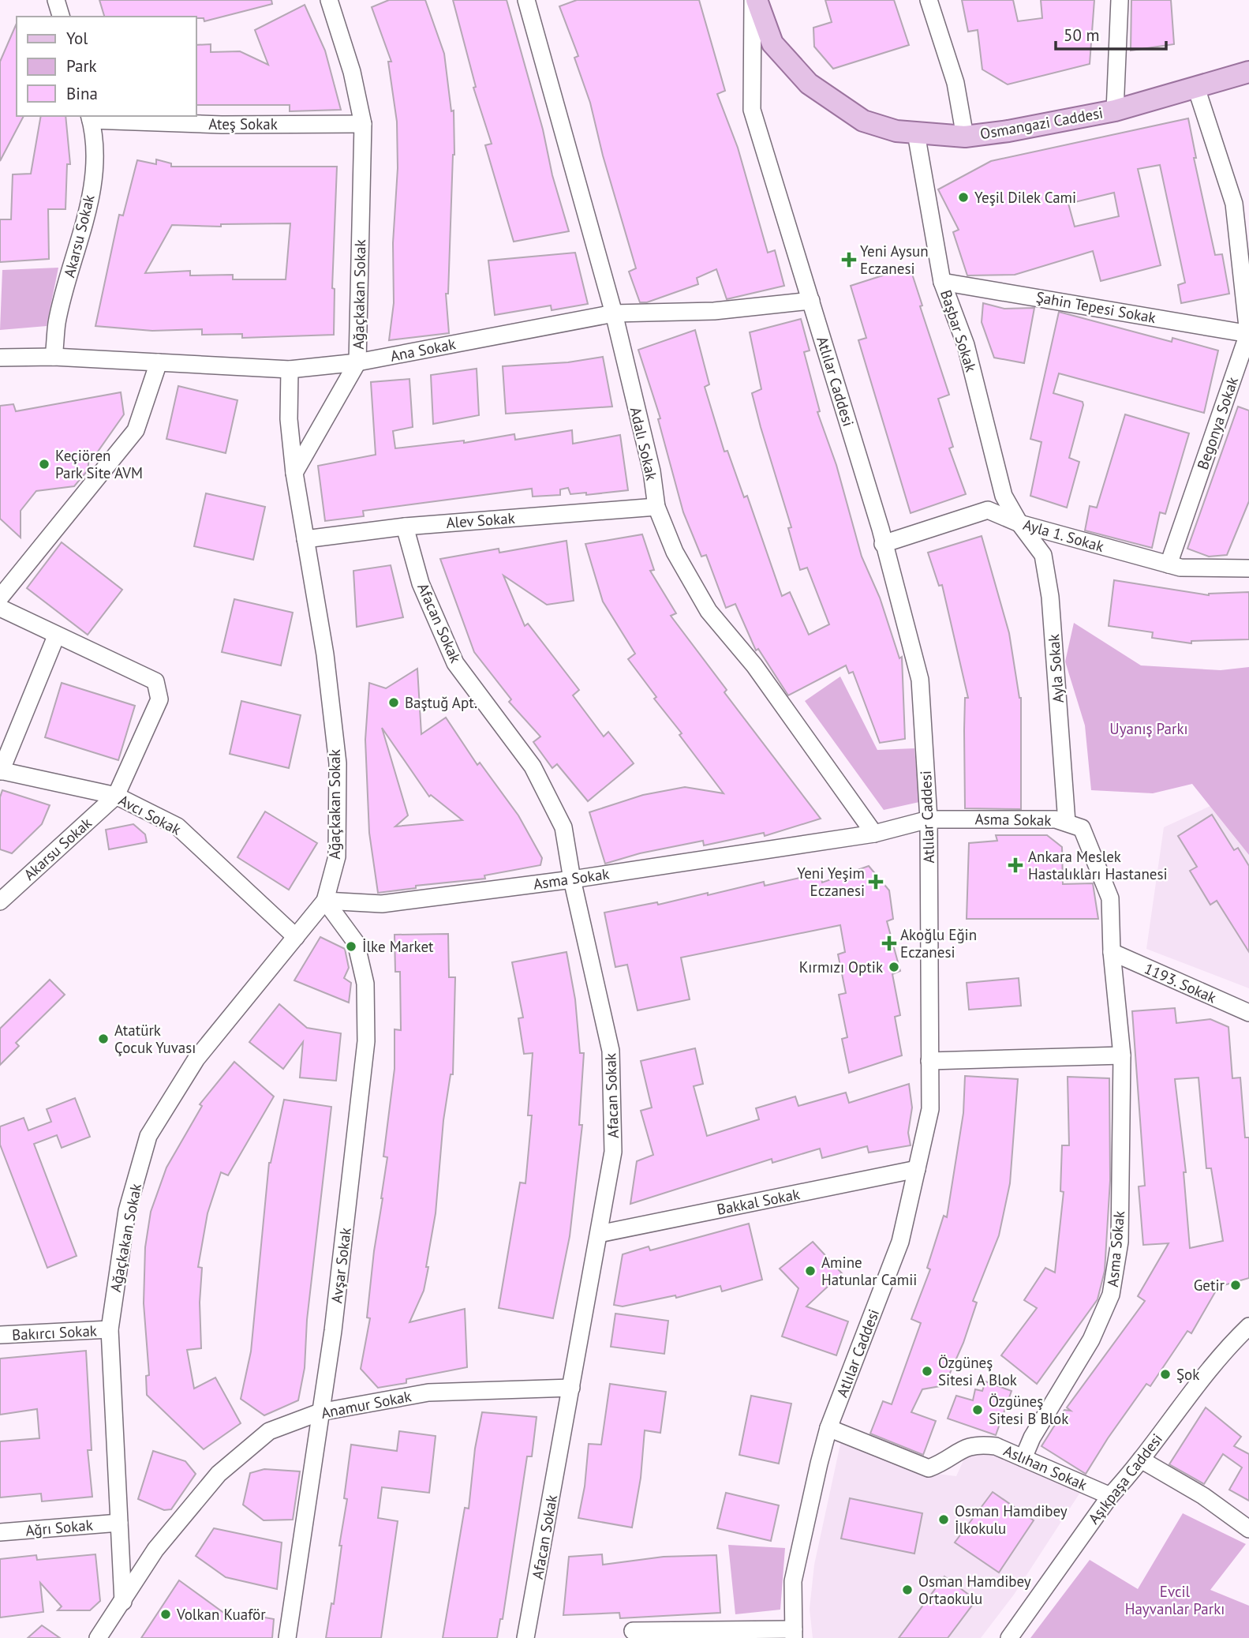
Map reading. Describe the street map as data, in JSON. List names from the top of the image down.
{
  "streets": {
    "main road": ["Osmangazi Caddesi"],
    "street": [
      "Ateş Sokak",
      "Akarsu Sokak",
      "Ağaçkakan Sokak",
      "Şahin Tepesi Sokak",
      "Başbar Sokak",
      "Ana Sokak",
      "Atlılar Caddesi",
      "Begonya Sokak",
      "Adalı Sokak",
      "Alev Sokak",
      "Ayla 1. Sokak",
      "Afacan Sokak",
      "Ayla Sokak",
      "Avcı Sokak",
      "Asma Sokak",
      "1193. Sokak",
      "Bakkal Sokak",
      "Avşar Sokak",
      "Bakırcı Sokak",
      "Anamur Sokak",
      "Aslıhan Sokak",
      "Aşıkpaşa Caddesi",
      "Ağrı Sokak"
    ]
  },
  "crossings": [
    ["Osmangazi Caddesi", "Başbar Sokak"],
    ["Osmangazi Caddesi", "Begonya Sokak"],
    ["Ateş Sokak", "Akarsu Sokak"],
    ["Ateş Sokak", "Ağaçkakan Sokak"],
    ["Akarsu Sokak", "Ana Sokak"],
    ["Akarsu Sokak", "Avcı Sokak"],
    ["Ağaçkakan Sokak", "Ana Sokak"],
    ["Ağaçkakan Sokak", "Alev Sokak"],
    ["Ağaçkakan Sokak", "Avcı Sokak"],
    ["Ağaçkakan Sokak", "Asma Sokak"],
    ["Ağaçkakan Sokak", "Avşar Sokak"],
    ["Ağaçkakan Sokak", "Bakırcı Sokak"],
    ["Ağaçkakan Sokak", "Anamur Sokak"],
    ["Ağaçkakan Sokak", "Ağrı Sokak"],
    ["Şahin Tepesi Sokak", "Başbar Sokak"],
    ["Şahin Tepesi Sokak", "Begonya Sokak"],
    ["Başbar Sokak", "Ayla 1. Sokak"],
    ["Başbar Sokak", "Ayla Sokak"],
    ["Ana Sokak", "Atlılar Caddesi"],
    ["Ana Sokak", "Adalı Sokak"],
    ["Atlılar Caddesi", "Ayla 1. Sokak"],
    ["Atlılar Caddesi", "Asma Sokak"],
    ["Atlılar Caddesi", "Bakkal Sokak"],
    ["Atlılar Caddesi", "Aslıhan Sokak"],
    ["Begonya Sokak", "Ayla 1. Sokak"],
    ["Adalı Sokak", "Alev Sokak"],
    ["Adalı Sokak", "Asma Sokak"],
    ["Alev Sokak", "Afacan Sokak"],
    ["Ayla 1. Sokak", "Ayla Sokak"],
    ["Afacan Sokak", "Asma Sokak"],
    ["Afacan Sokak", "Bakkal Sokak"],
    ["Afacan Sokak", "Anamur Sokak"],
    ["Ayla Sokak", "Asma Sokak"],
    ["Asma Sokak", "1193. Sokak"],
    ["Asma Sokak", "Avşar Sokak"],
    ["Asma Sokak", "Aslıhan Sokak"],
    ["Avşar Sokak", "Anamur Sokak"],
    ["Aslıhan Sokak", "Aşıkpaşa Caddesi"]
  ],
  "parks": ["Uyanış Parkı", "Evcil Hayvanlar Parkı"],
  "places": {
    "other": [
      "Yeşil Dilek Cami",
      "Keçiören Park Site AVM",
      "Baştuğ Apt.",
      "İlke Market",
      "Kırmızı Optik",
      "Atatürk Çocuk Yuvası",
      "Amine Hatunlar Camii",
      "Getir",
      "Özgüneş Sitesi A Blok",
      "Şok",
      "Özgüneş Sitesi B Blok",
      "Osman Hamdibey İlkokulu",
      "Osman Hamdibey Ortaokulu",
      "Volkan Kuaför"
    ],
    "health": [
      "Yeni Aysun Eczanesi",
      "Ankara Meslek Hastalıkları Hastanesi",
      "Yeni Yeşim Eczanesi",
      "Akoğlu Eğin Eczanesi"
    ]
  },
  "legend": ["Yol", "Park", "Bina"],
  "scale_bar": "50 m"
}
